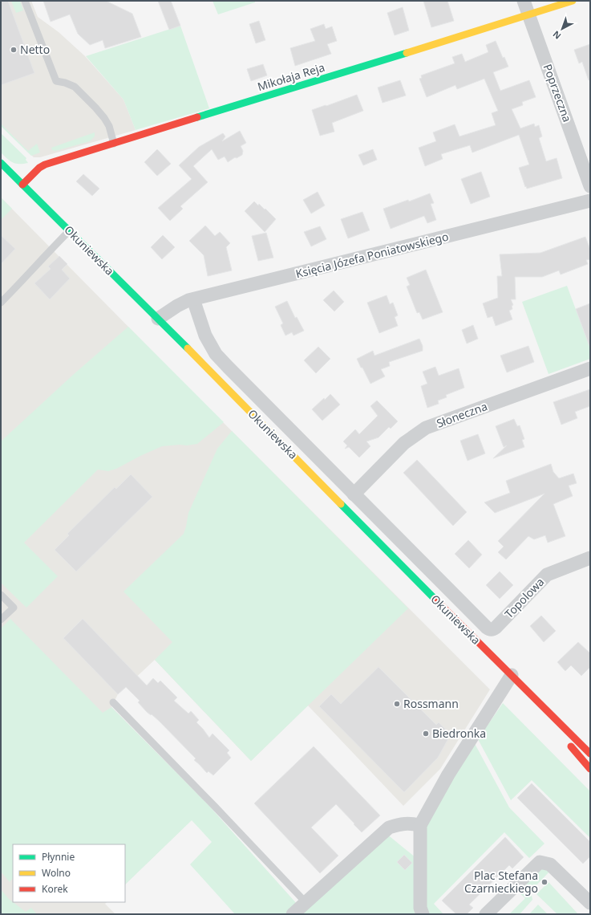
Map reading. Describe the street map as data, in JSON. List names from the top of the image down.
{
  "streets": {
    "main road": ["Mikołaja Reja", "Okuniewska"],
    "street": [
      "Poprzeczna",
      "Księcia Józefa Poniatowskiego",
      "Słoneczna",
      "Topolowa"
    ]
  },
  "crossings": [
    ["Mikołaja Reja", "Poprzeczna"],
    ["Mikołaja Reja", "Okuniewska"],
    ["Okuniewska", "Księcia Józefa Poniatowskiego"],
    ["Okuniewska", "Słoneczna"],
    ["Okuniewska", "Topolowa"]
  ],
  "places": [
    "Netto",
    "Rossmann",
    "Biedronka",
    "Plac Stefana Czarnieckiego"
  ],
  "legend": ["Płynnie", "Wolno", "Korek"],
  "north": "bottom left"
}
